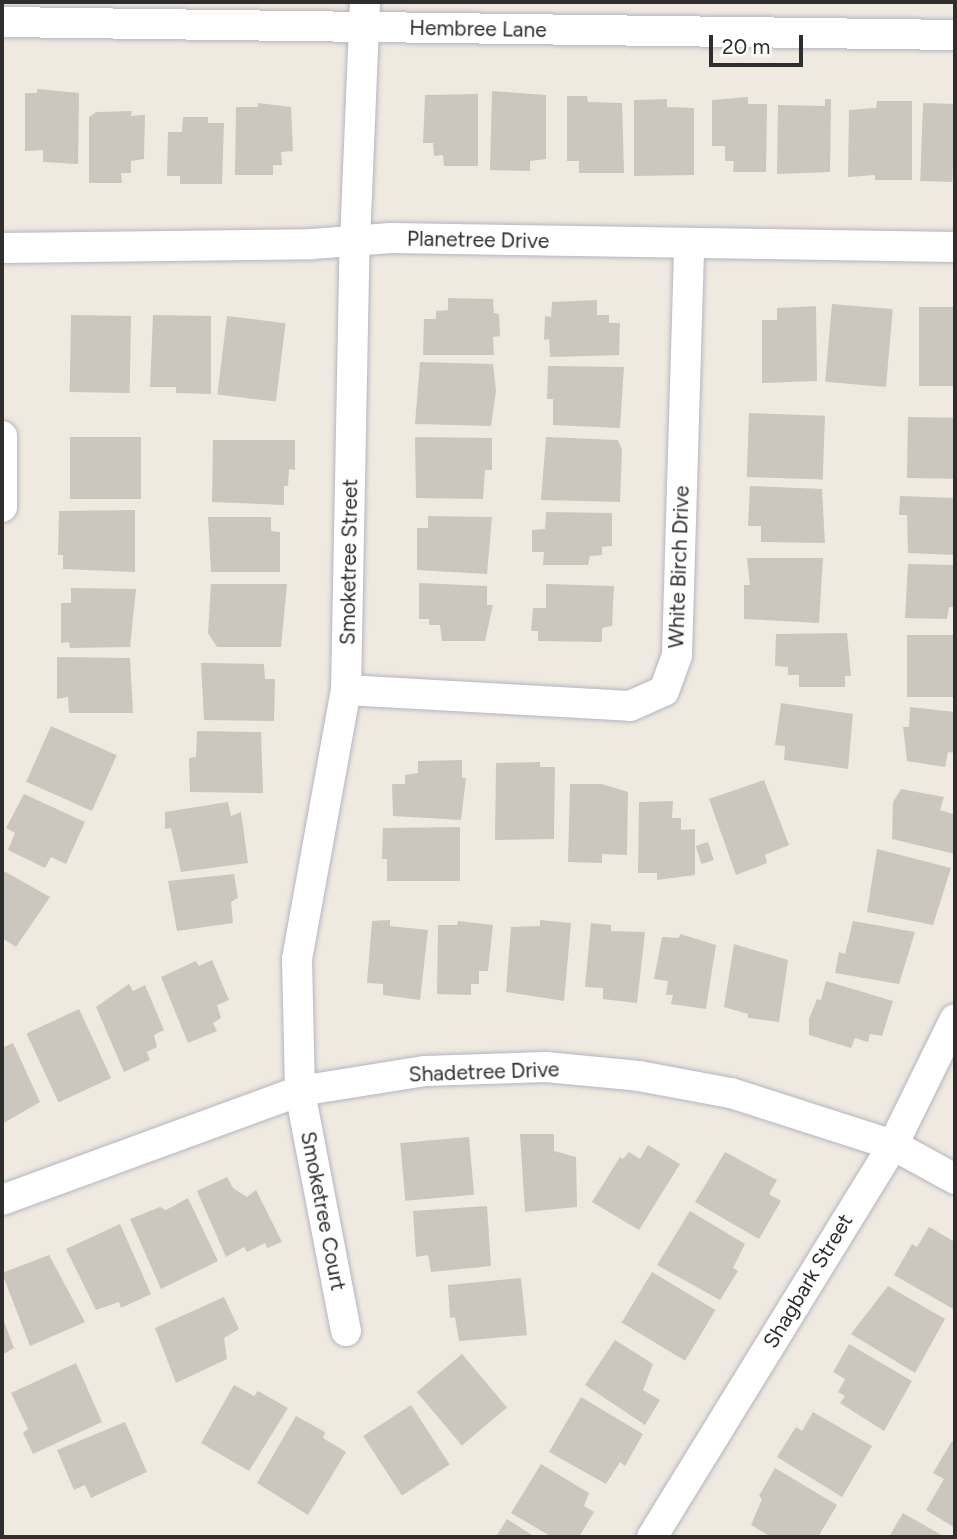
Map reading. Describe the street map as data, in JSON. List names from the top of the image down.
{
  "streets": {
    "street": [
      "Hembree Lane",
      "Planetree Drive",
      "Smoketree Street",
      "White Birch Drive",
      "Shadetree Drive",
      "Smoketree Court",
      "Shagbark Street"
    ]
  },
  "crossings": [
    ["Hembree Lane", "Smoketree Street"],
    ["Planetree Drive", "Smoketree Street"],
    ["Planetree Drive", "White Birch Drive"],
    ["Smoketree Street", "White Birch Drive"],
    ["Smoketree Street", "Shadetree Drive"],
    ["Smoketree Street", "Smoketree Court"],
    ["Shadetree Drive", "Smoketree Court"],
    ["Shadetree Drive", "Shagbark Street"]
  ],
  "scale_bar": "20 m"
}
